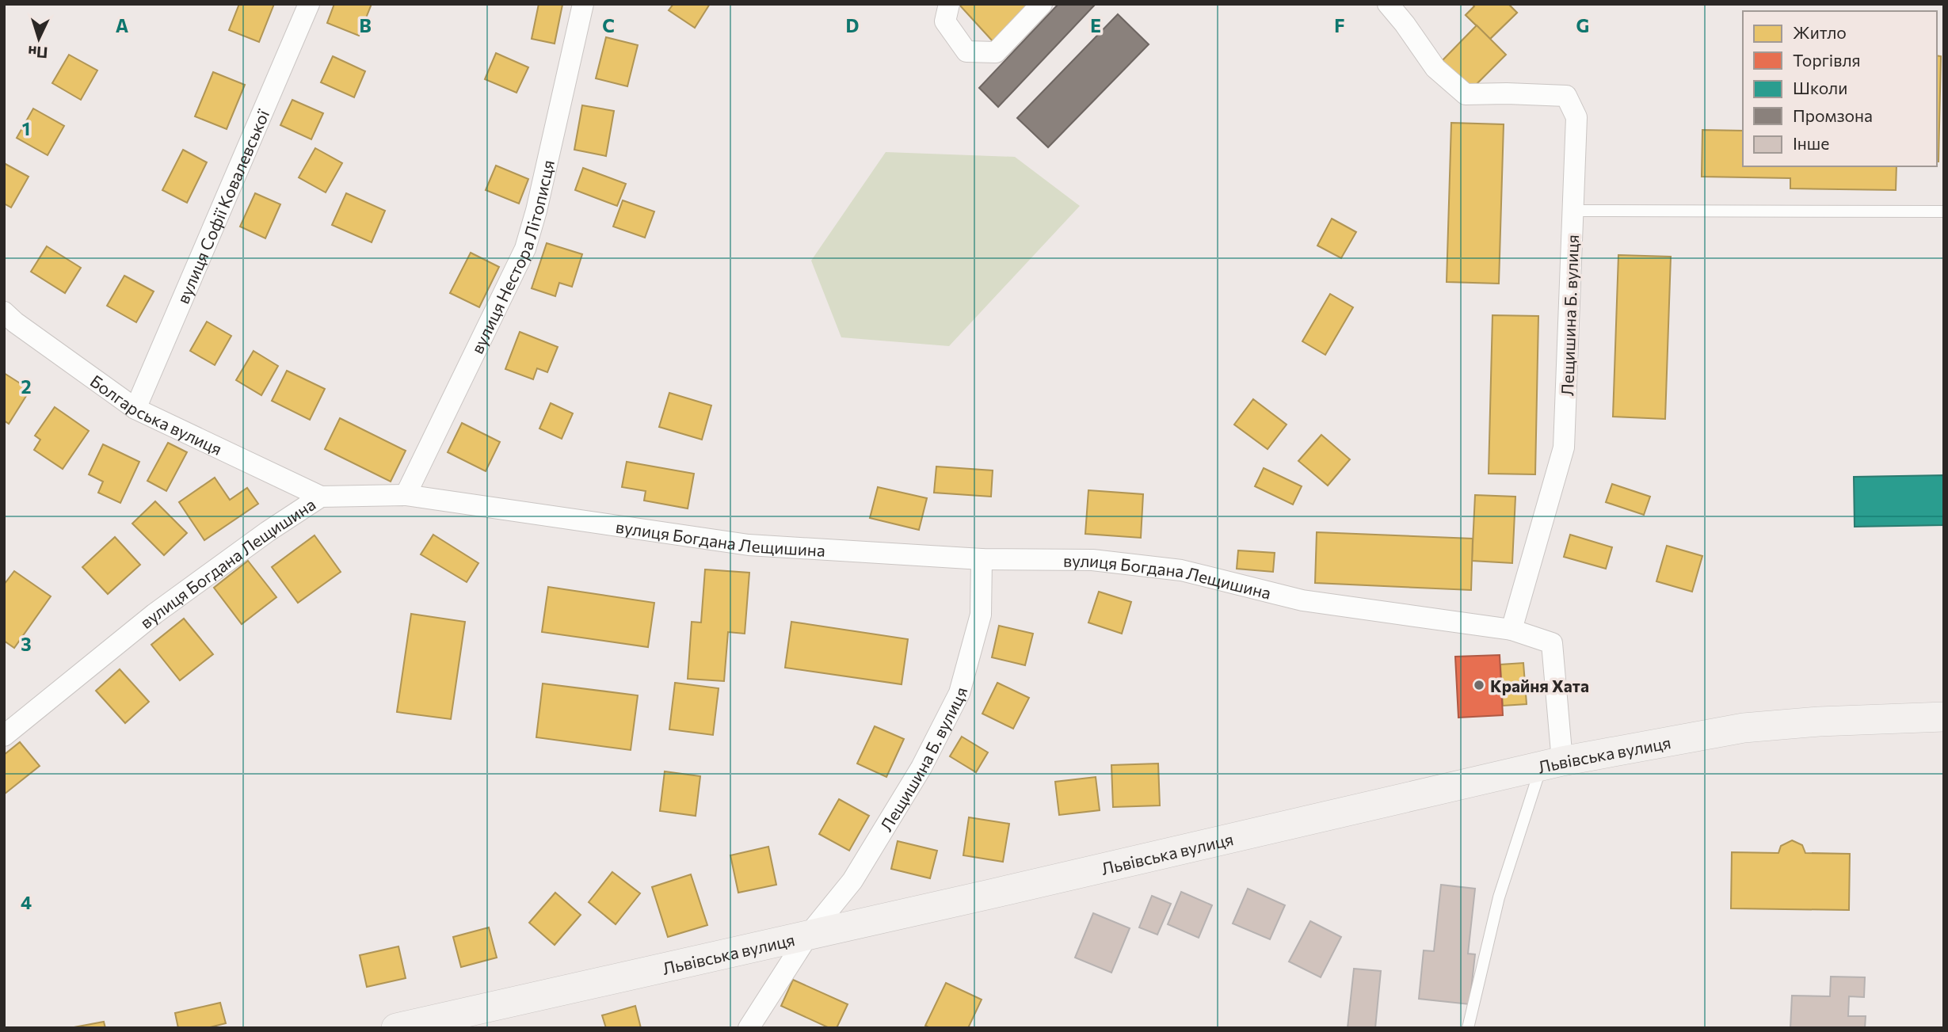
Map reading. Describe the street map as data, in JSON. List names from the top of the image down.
{
  "streets": {
    "main road": ["Львівська вулиця"],
    "street": [
      "вулиця Софії Ковалевської",
      "вулиця Нестора Літописця",
      "Лещишина Б. вулиця",
      "Болгарська вулиця",
      "вулиця Богдана Лещишина"
    ]
  },
  "crossings": [
    ["вулиця Софії Ковалевської", "Болгарська вулиця"],
    ["вулиця Нестора Літописця", "вулиця Богдана Лещишина"],
    ["Лещишина Б. вулиця", "вулиця Богдана Лещишина"],
    ["Лещишина Б. вулиця", "Львівська вулиця"],
    ["Болгарська вулиця", "вулиця Богдана Лещишина"],
    ["вулиця Богдана Лещишина", "Львівська вулиця"]
  ],
  "places": ["Крайня Хата"],
  "legend": [
    "Житло",
    "Торгівля",
    "Школи",
    "Промзона",
    "Інше"
  ],
  "north": "bottom",
  "grid": {
    "columns": [
      "A",
      "B",
      "C",
      "D",
      "E",
      "F",
      "G"
    ],
    "rows": [
      "1",
      "2",
      "3",
      "4"
    ]
  }
}
